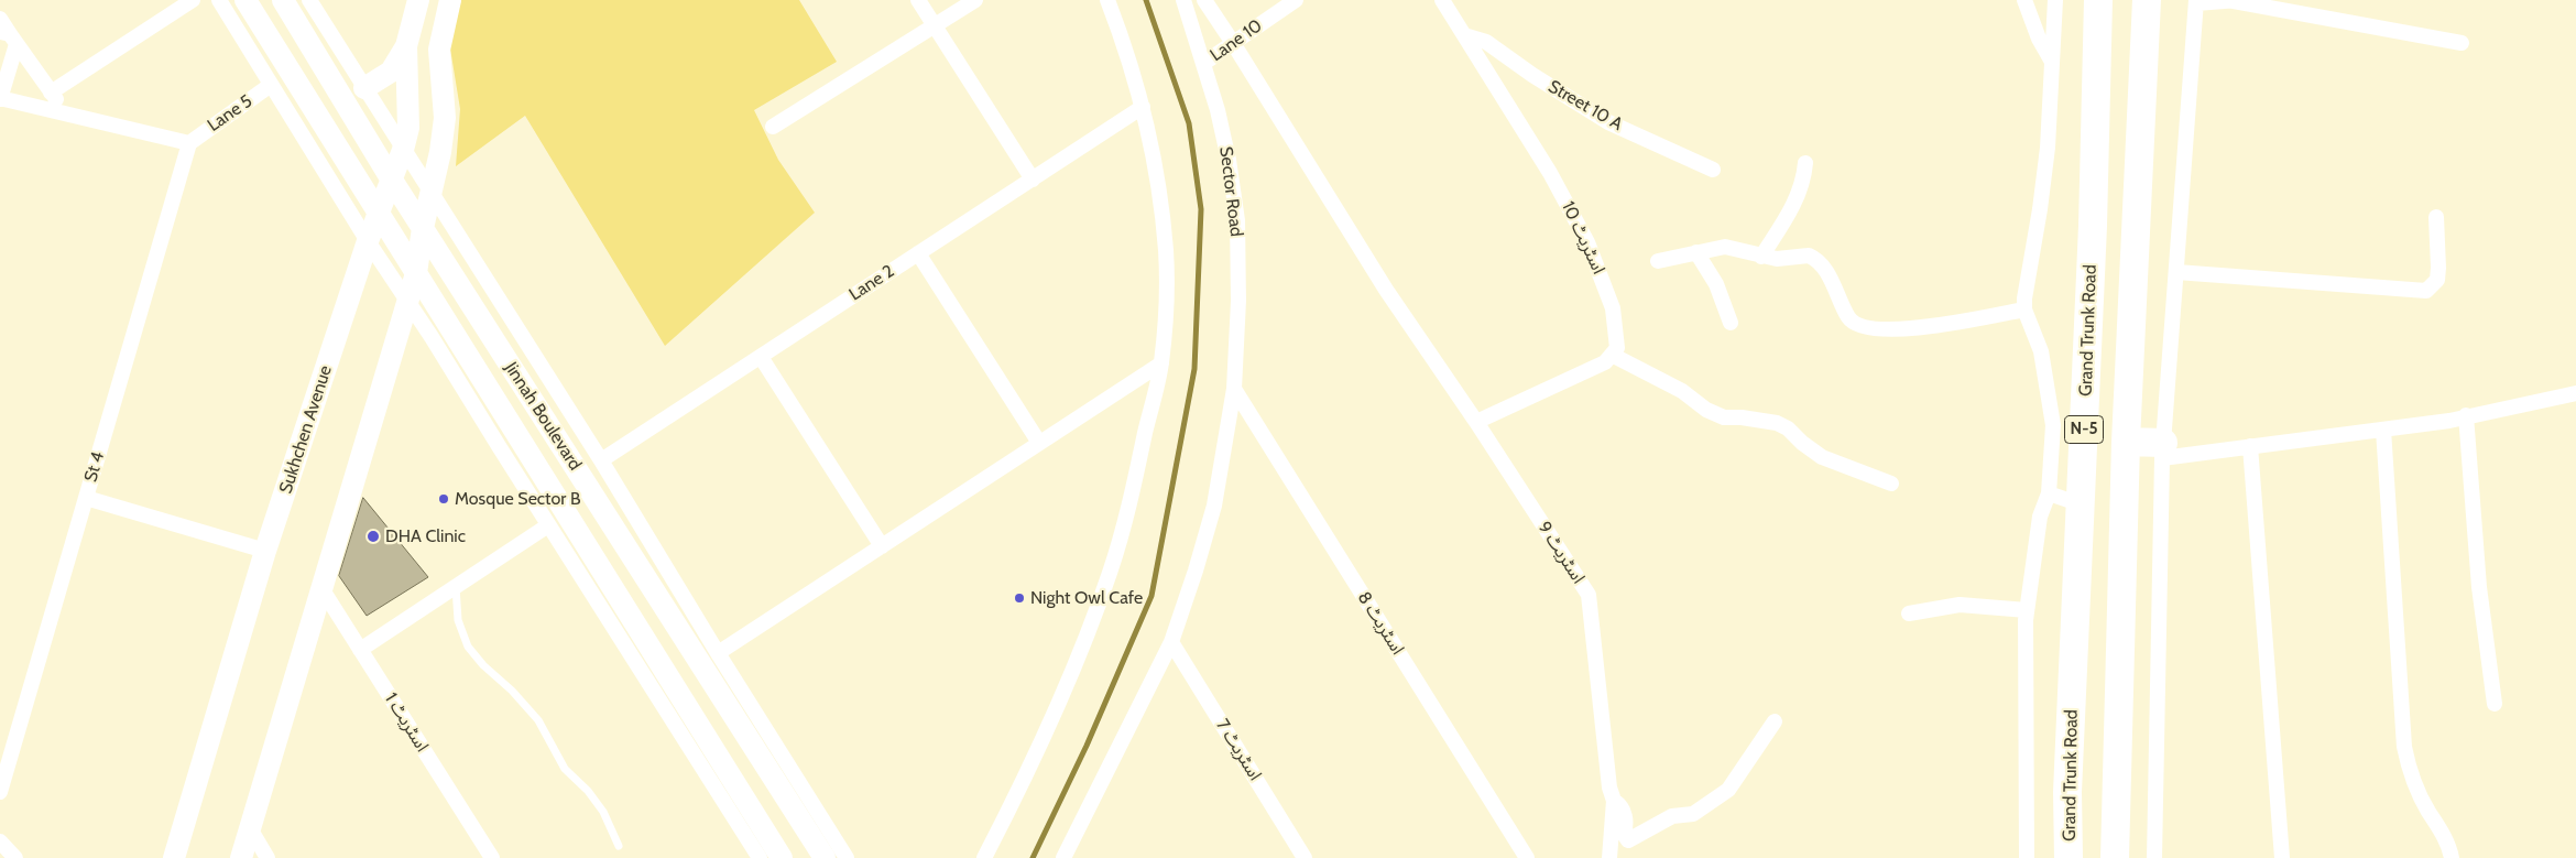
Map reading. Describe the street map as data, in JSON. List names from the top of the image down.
{
  "streets": {
    "highway": ["Grand Trunk Road", "N-5"],
    "street": [
      "Lane 10",
      "Street 10 A",
      "Lane 5",
      "Sector Road",
      "اسٹریٹ 10",
      "Lane 2",
      "Jinnah Boulevard",
      "Sukhchen Avenue",
      "St 4",
      "اسٹریٹ 9",
      "اسٹریٹ 8",
      "اسٹریٹ 1",
      "اسٹریٹ 7"
    ]
  },
  "crossings": [
    ["Lane 10", "Sector Road"],
    ["Lane 10", "اسٹریٹ 9"],
    ["Street 10 A", "اسٹریٹ 10"],
    ["Lane 5", "St 4"],
    ["Sector Road", "اسٹریٹ 8"],
    ["Sector Road", "اسٹریٹ 7"],
    ["Jinnah Boulevard", "Sukhchen Avenue"]
  ],
  "places": ["Mosque Sector B", "DHA Clinic", "Night Owl Cafe"]
}
